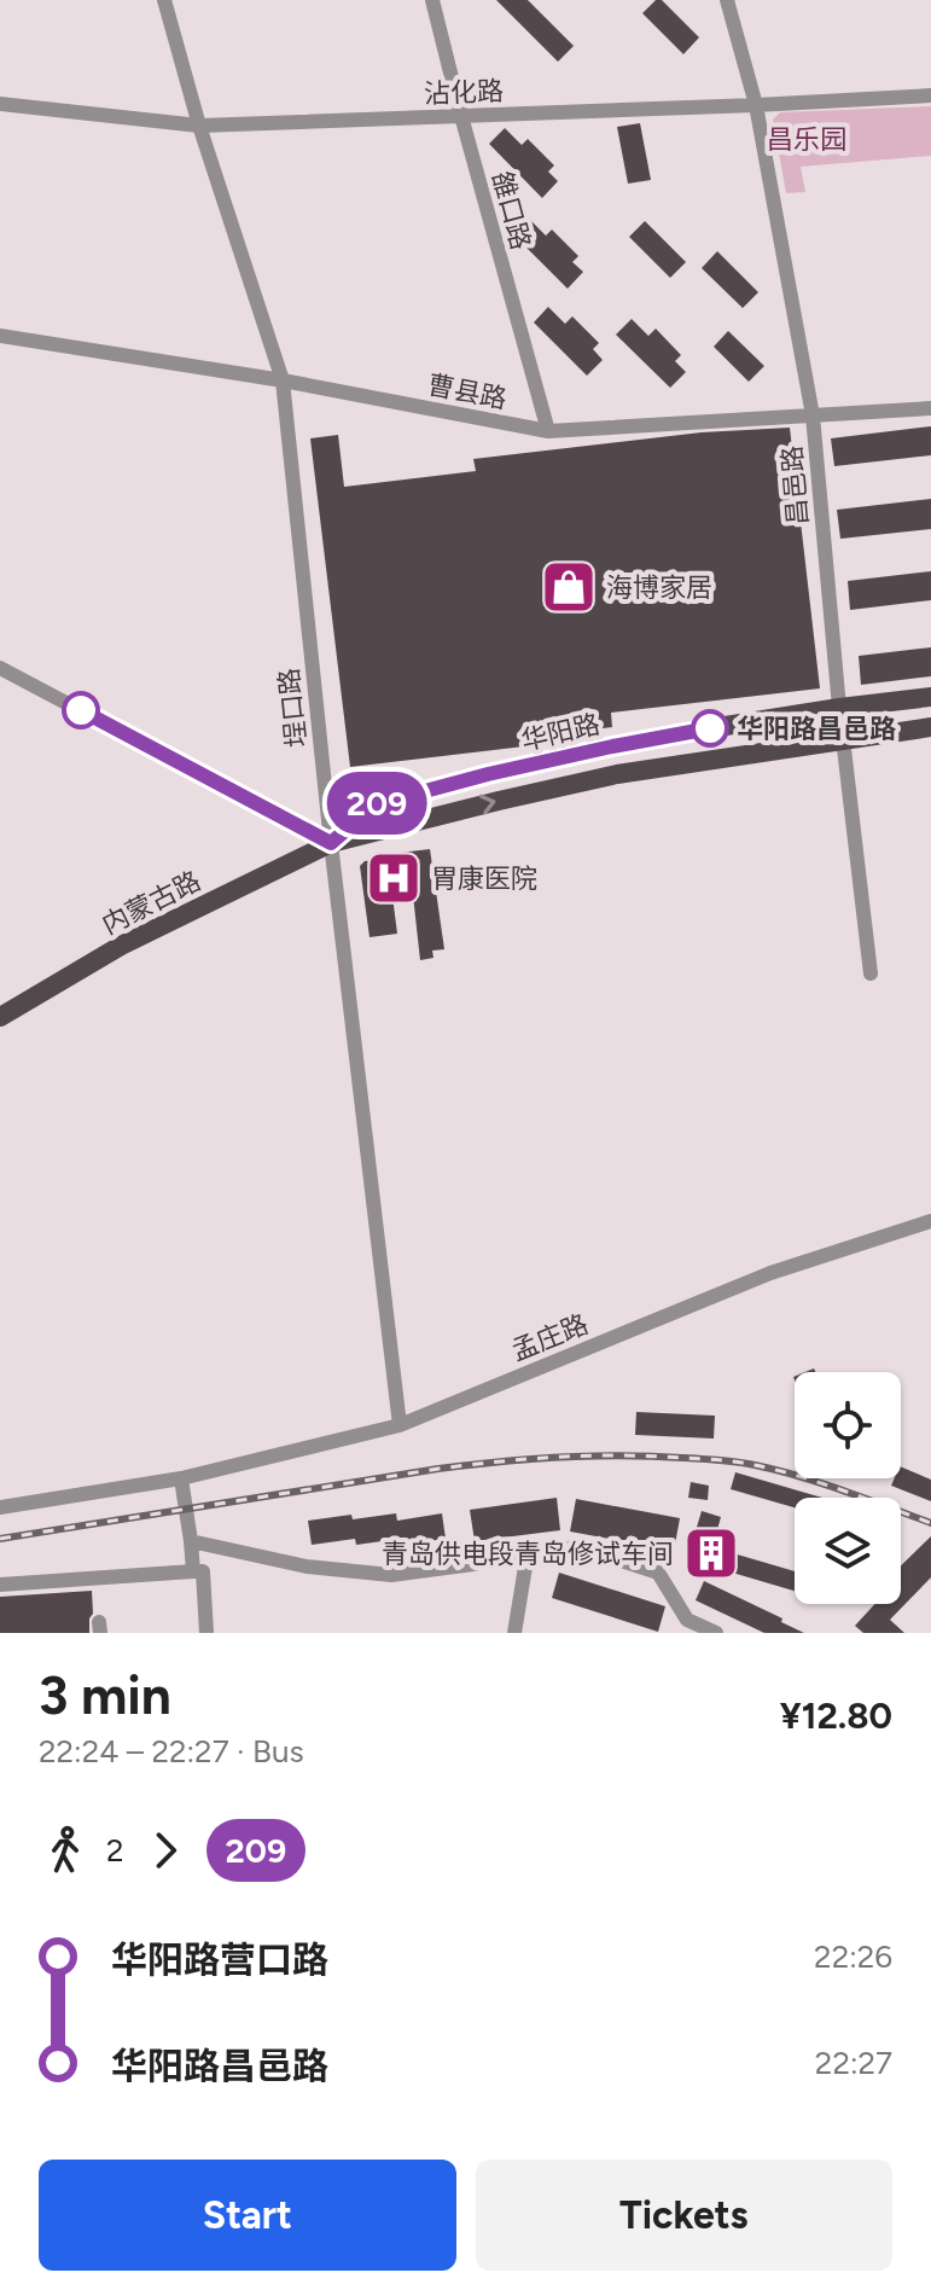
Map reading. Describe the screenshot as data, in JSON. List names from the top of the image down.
{
  "streets": {
    "main road": ["华阳路", "内蒙古路"],
    "street": [
      "沾化路",
      "雒口路",
      "曹县路",
      "昌邑路",
      "埕口路",
      "孟庄路"
    ]
  },
  "crossings": [
    ["沾化路", "雒口路"],
    ["沾化路", "昌邑路"],
    ["沾化路", "埕口路"],
    ["雒口路", "曹县路"],
    ["曹县路", "昌邑路"],
    ["曹县路", "埕口路"],
    ["昌邑路", "华阳路"],
    ["埕口路", "华阳路"],
    ["埕口路", "内蒙古路"],
    ["埕口路", "孟庄路"],
    ["华阳路", "内蒙古路"]
  ],
  "parks": ["昌乐园"],
  "places": {
    "shop": ["海博家居"],
    "other": ["华阳路昌邑路"],
    "hospital": ["胃康医院"],
    "building": ["青岛供电段青岛修试车间"]
  },
  "lines": ["bus line 209"],
  "page": {
    "on_map": "209",
    "heading": ["3 min", "22:24 – 22:27 · Bus", "¥12.80"],
    "legs": ["2", "209"],
    "list": [
      {
        "name": "华阳路营口路",
        "value": "22:26"
      },
      {
        "name": "华阳路昌邑路",
        "value": "22:27"
      }
    ],
    "buttons": ["Start", "Tickets"]
  }
}
